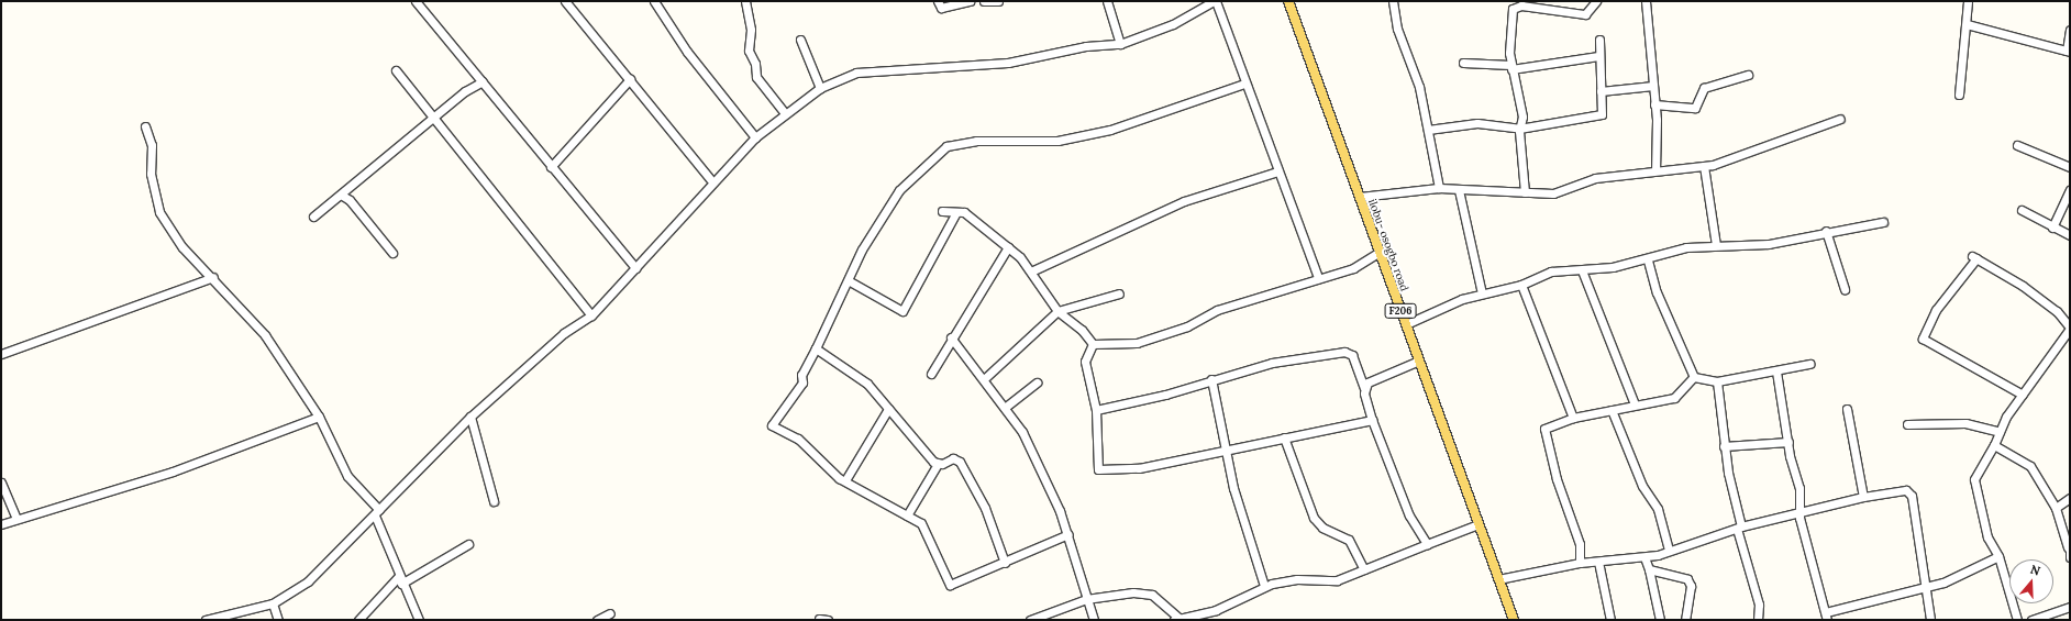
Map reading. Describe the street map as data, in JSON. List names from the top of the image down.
{
  "streets": {
    "main road": ["ilobu- osogbo road", "F206"]
  },
  "north": "top"
}
